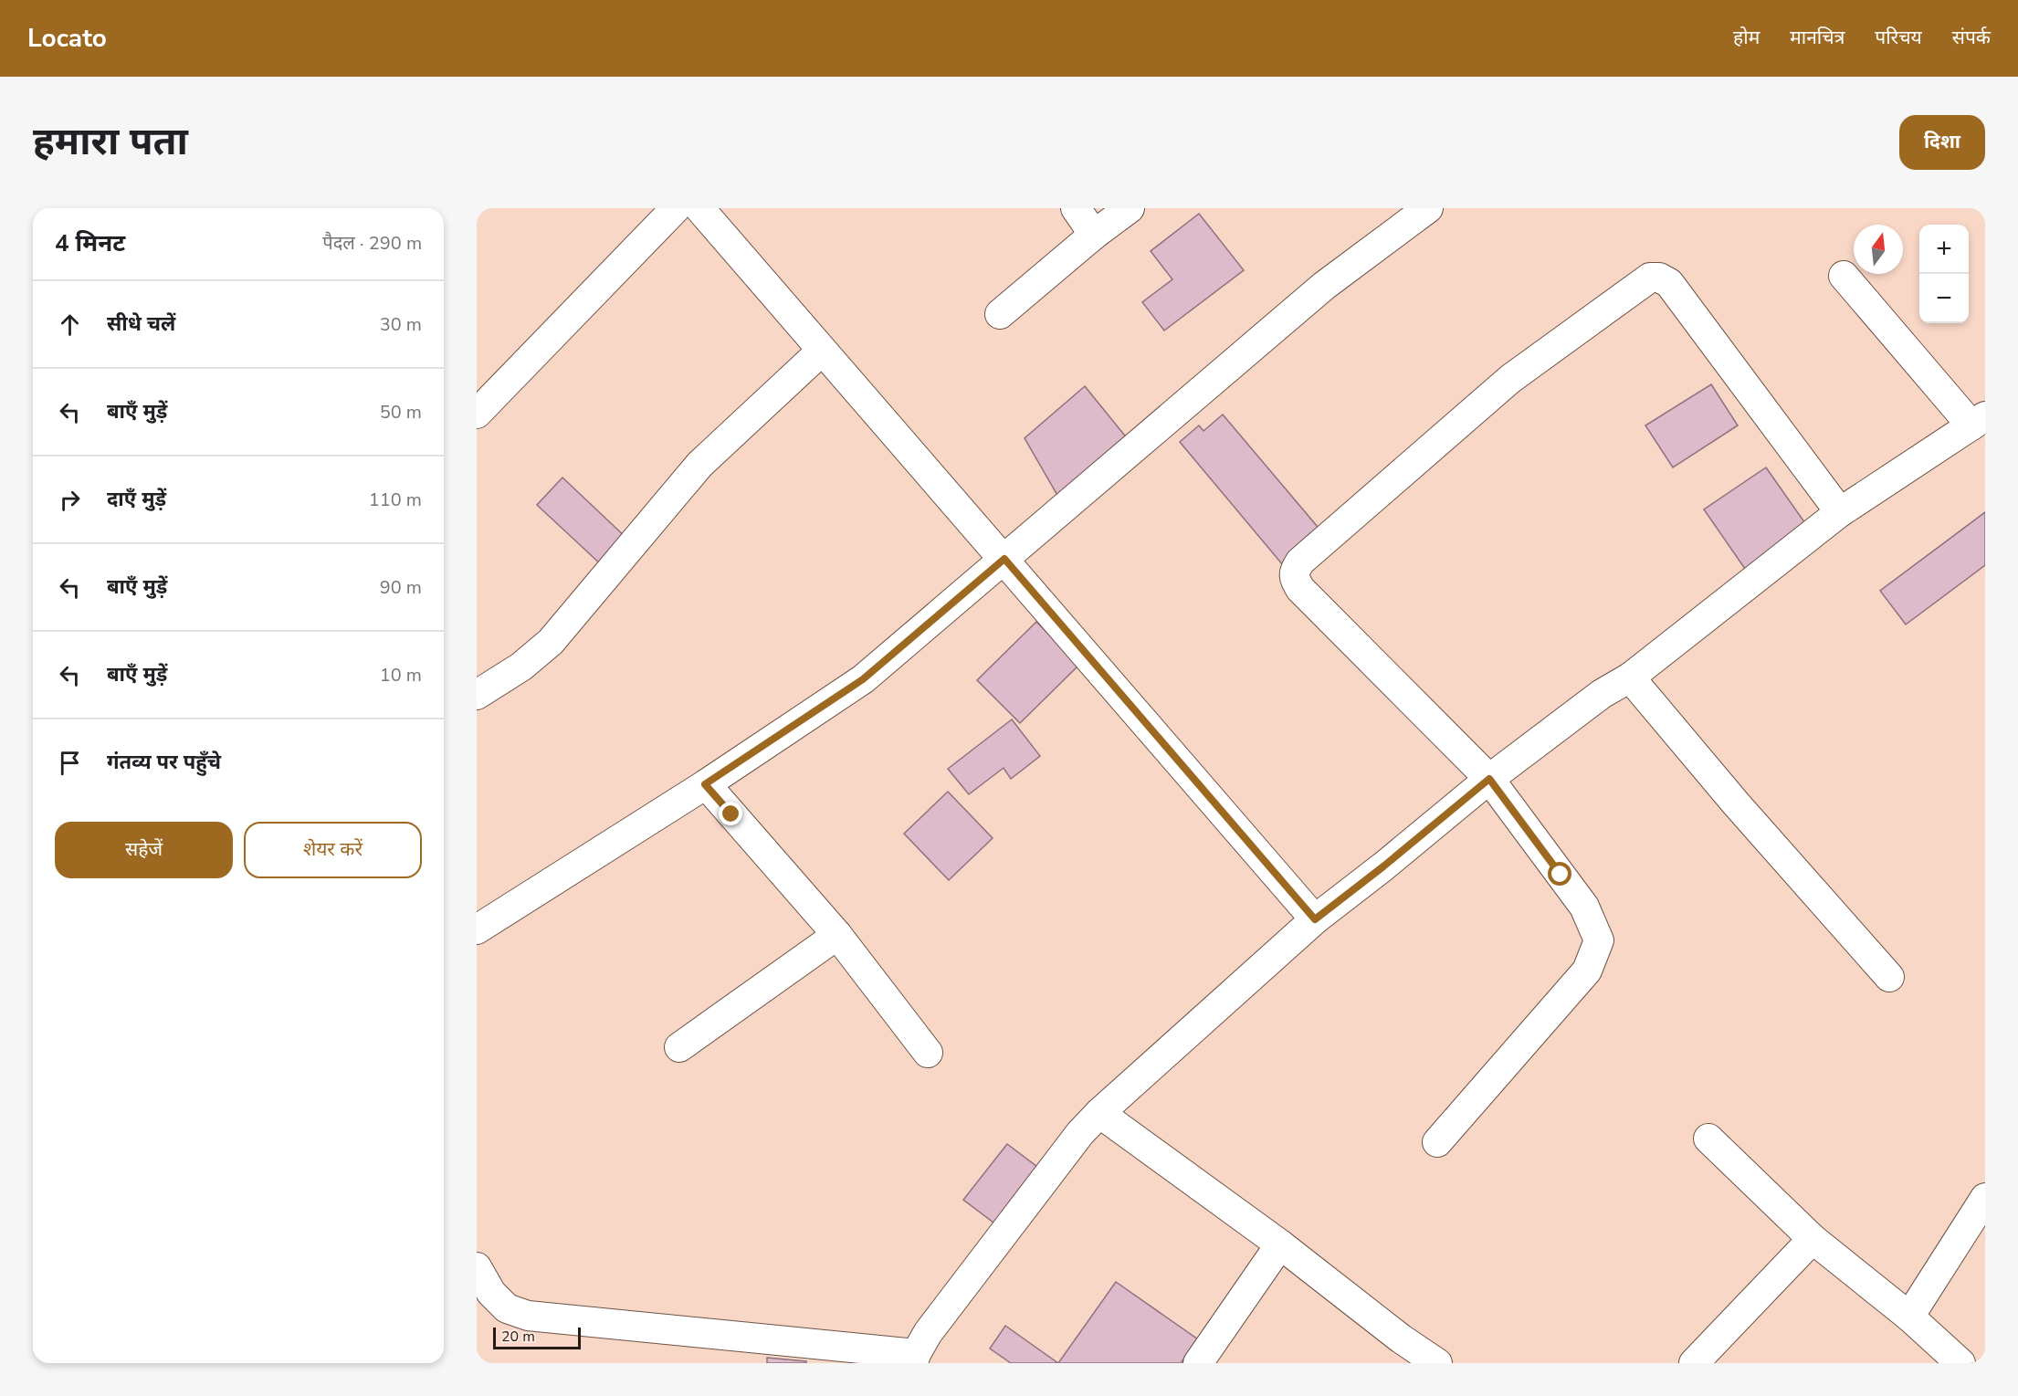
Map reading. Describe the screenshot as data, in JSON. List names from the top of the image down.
{
  "scale_bar": "20 m",
  "north": "top",
  "page": {
    "header": "Locato",
    "nav": [
      "होम",
      "मानचित्र",
      "परिचय",
      "संपर्क"
    ],
    "buttons": [
      "दिशा",
      ["सहेजें", "शेयर करें"]
    ],
    "title": "हमारा पता",
    "heading": ["4 मिनट", "पैदल · 290 m"],
    "map_buttons": ["+", "−"],
    "list": [
      ["सीधे चलें", "30 m"],
      ["बाएँ मुड़ें", "50 m"],
      ["दाएँ मुड़ें", "110 m"],
      ["बाएँ मुड़ें", "90 m"],
      ["बाएँ मुड़ें", "10 m"],
      "गंतव्य पर पहुँचे"
    ],
    "scale": "20 m"
  }
}
